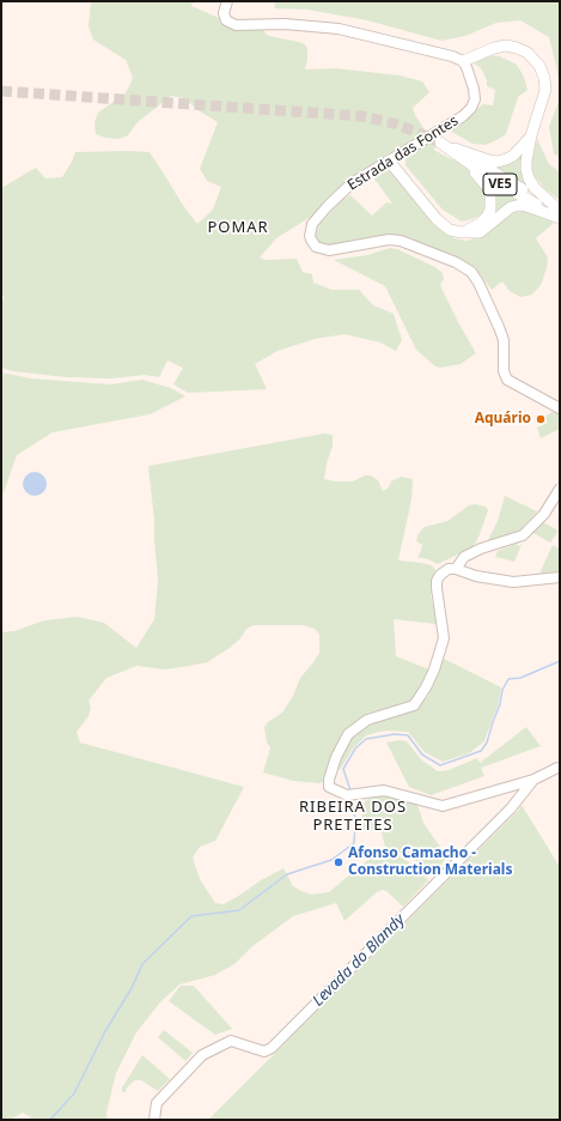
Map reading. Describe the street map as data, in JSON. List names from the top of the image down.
{
  "streets": {
    "main road": ["VE5"],
    "street": ["Estrada das Fontes"]
  },
  "crossings": [
    ["Estrada das Fontes", "VE5"]
  ],
  "districts": ["POMAR", "RIBEIRA DOS PRETETES"],
  "water": ["Levada do Blandy"],
  "places": ["Aquário", "Afonso Camacho - Construction Materials"]
}
